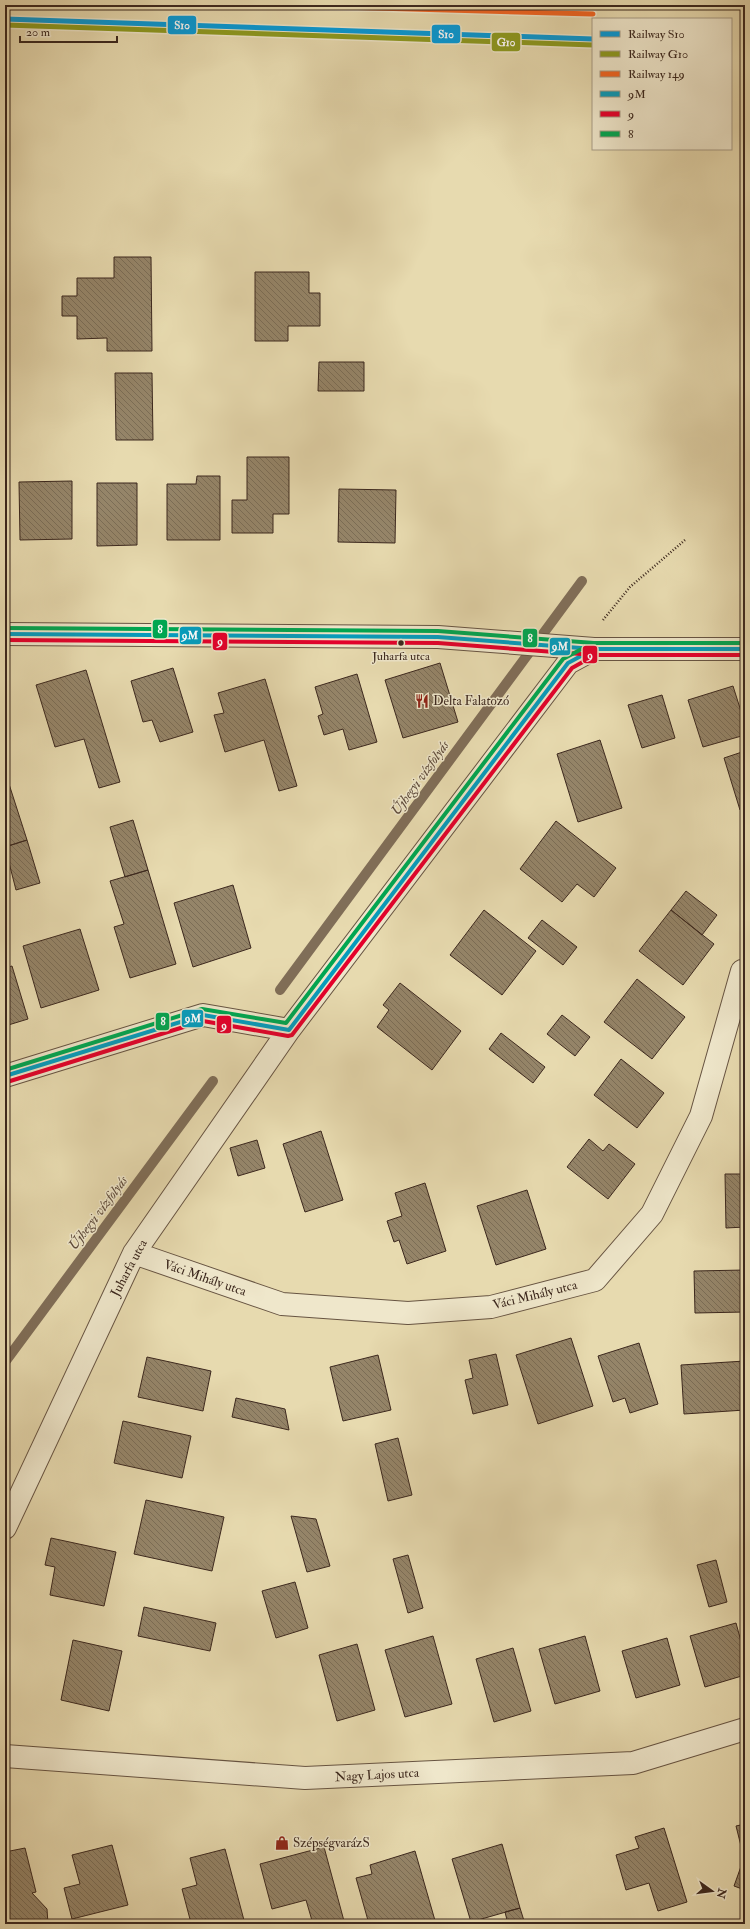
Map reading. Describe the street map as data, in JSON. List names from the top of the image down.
{
  "streets": {
    "street": ["Juharfa utca", "Váci Mihály utca", "Nagy Lajos utca"]
  },
  "crossings": [
    ["Juharfa utca", "Váci Mihály utca"]
  ],
  "water": ["Újhegyi vízfolyás"],
  "places": {
    "other": ["Juharfa utca"],
    "restaurant": ["Delta Falatozó"],
    "shop": ["SzépségvarázS"]
  },
  "lines": [
    "rail line 149",
    "rail line S10",
    "rail line G10",
    "transit line 8",
    "transit line 9M",
    "transit line 9"
  ],
  "legend": [
    "Railway S10",
    "Railway G10",
    "Railway 149",
    "9M",
    "9",
    "8"
  ],
  "scale_bar": "20 m",
  "north": "right"
}
